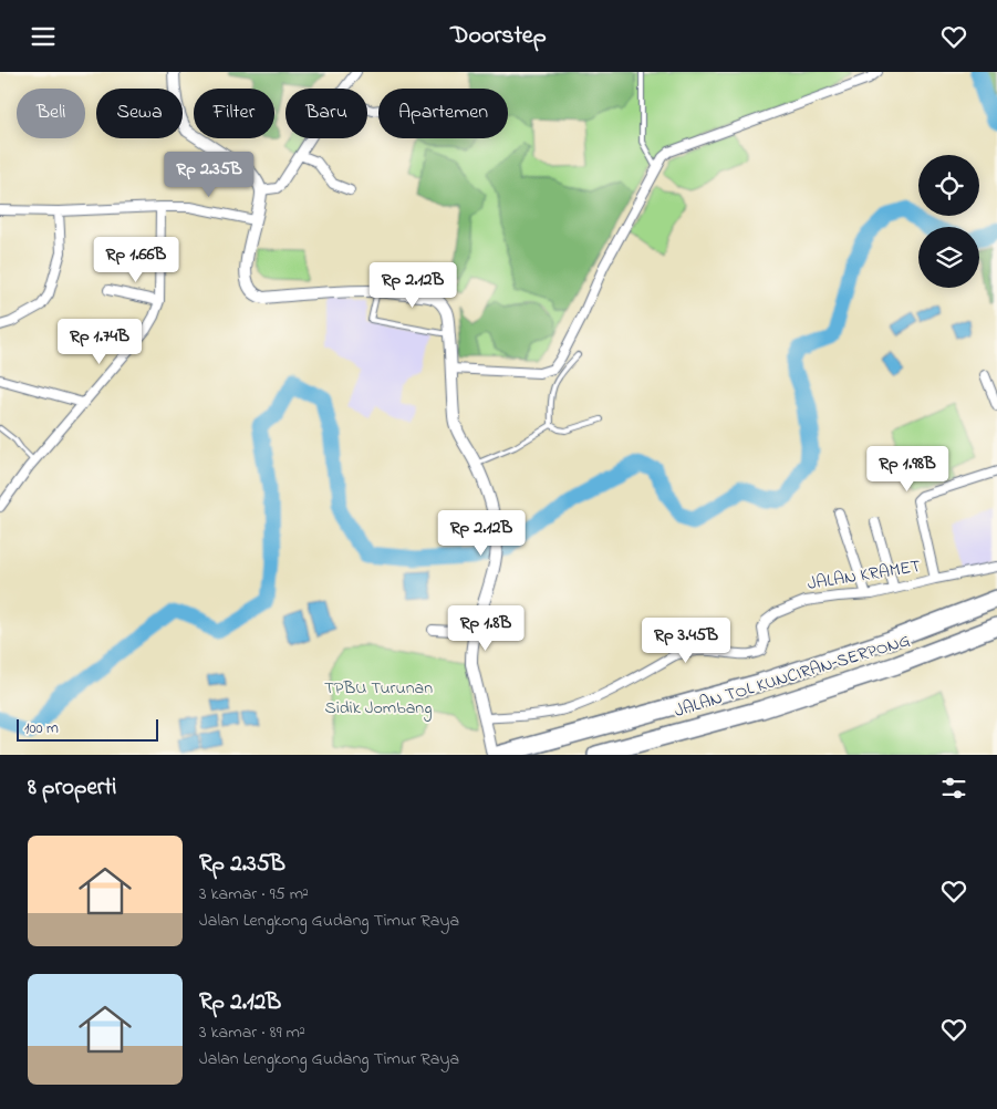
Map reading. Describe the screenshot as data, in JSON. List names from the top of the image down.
{
  "streets": {
    "highway": ["JALAN TOL KUNCIRAN–SERPONG"],
    "street": ["JALAN KRAMET"]
  },
  "parks": ["TPBU Turunan Sidik Jombang"],
  "scale_bar": "100 m",
  "page": {
    "header": "Doorstep",
    "chip": [
      "Beli",
      "Sewa",
      "Filter",
      "Baru",
      "Apartemen"
    ],
    "price": [
      "Rp 2.35B",
      "Rp 1.66B",
      "Rp 2.12B",
      "Rp 1.74B",
      "Rp 1.98B",
      "Rp 2.12B",
      "Rp 1.8B",
      "Rp 3.45B"
    ],
    "scale": "100 m",
    "heading": "8 properti",
    "list": [
      {
        "name": "Rp 2.35B",
        "note": "3 kamar · 95 m² · Jalan Lengkong Gudang Timur Raya"
      },
      {
        "name": "Rp 2.12B",
        "note": "3 kamar · 89 m² · Jalan Lengkong Gudang Timur Raya"
      }
    ]
  }
}
